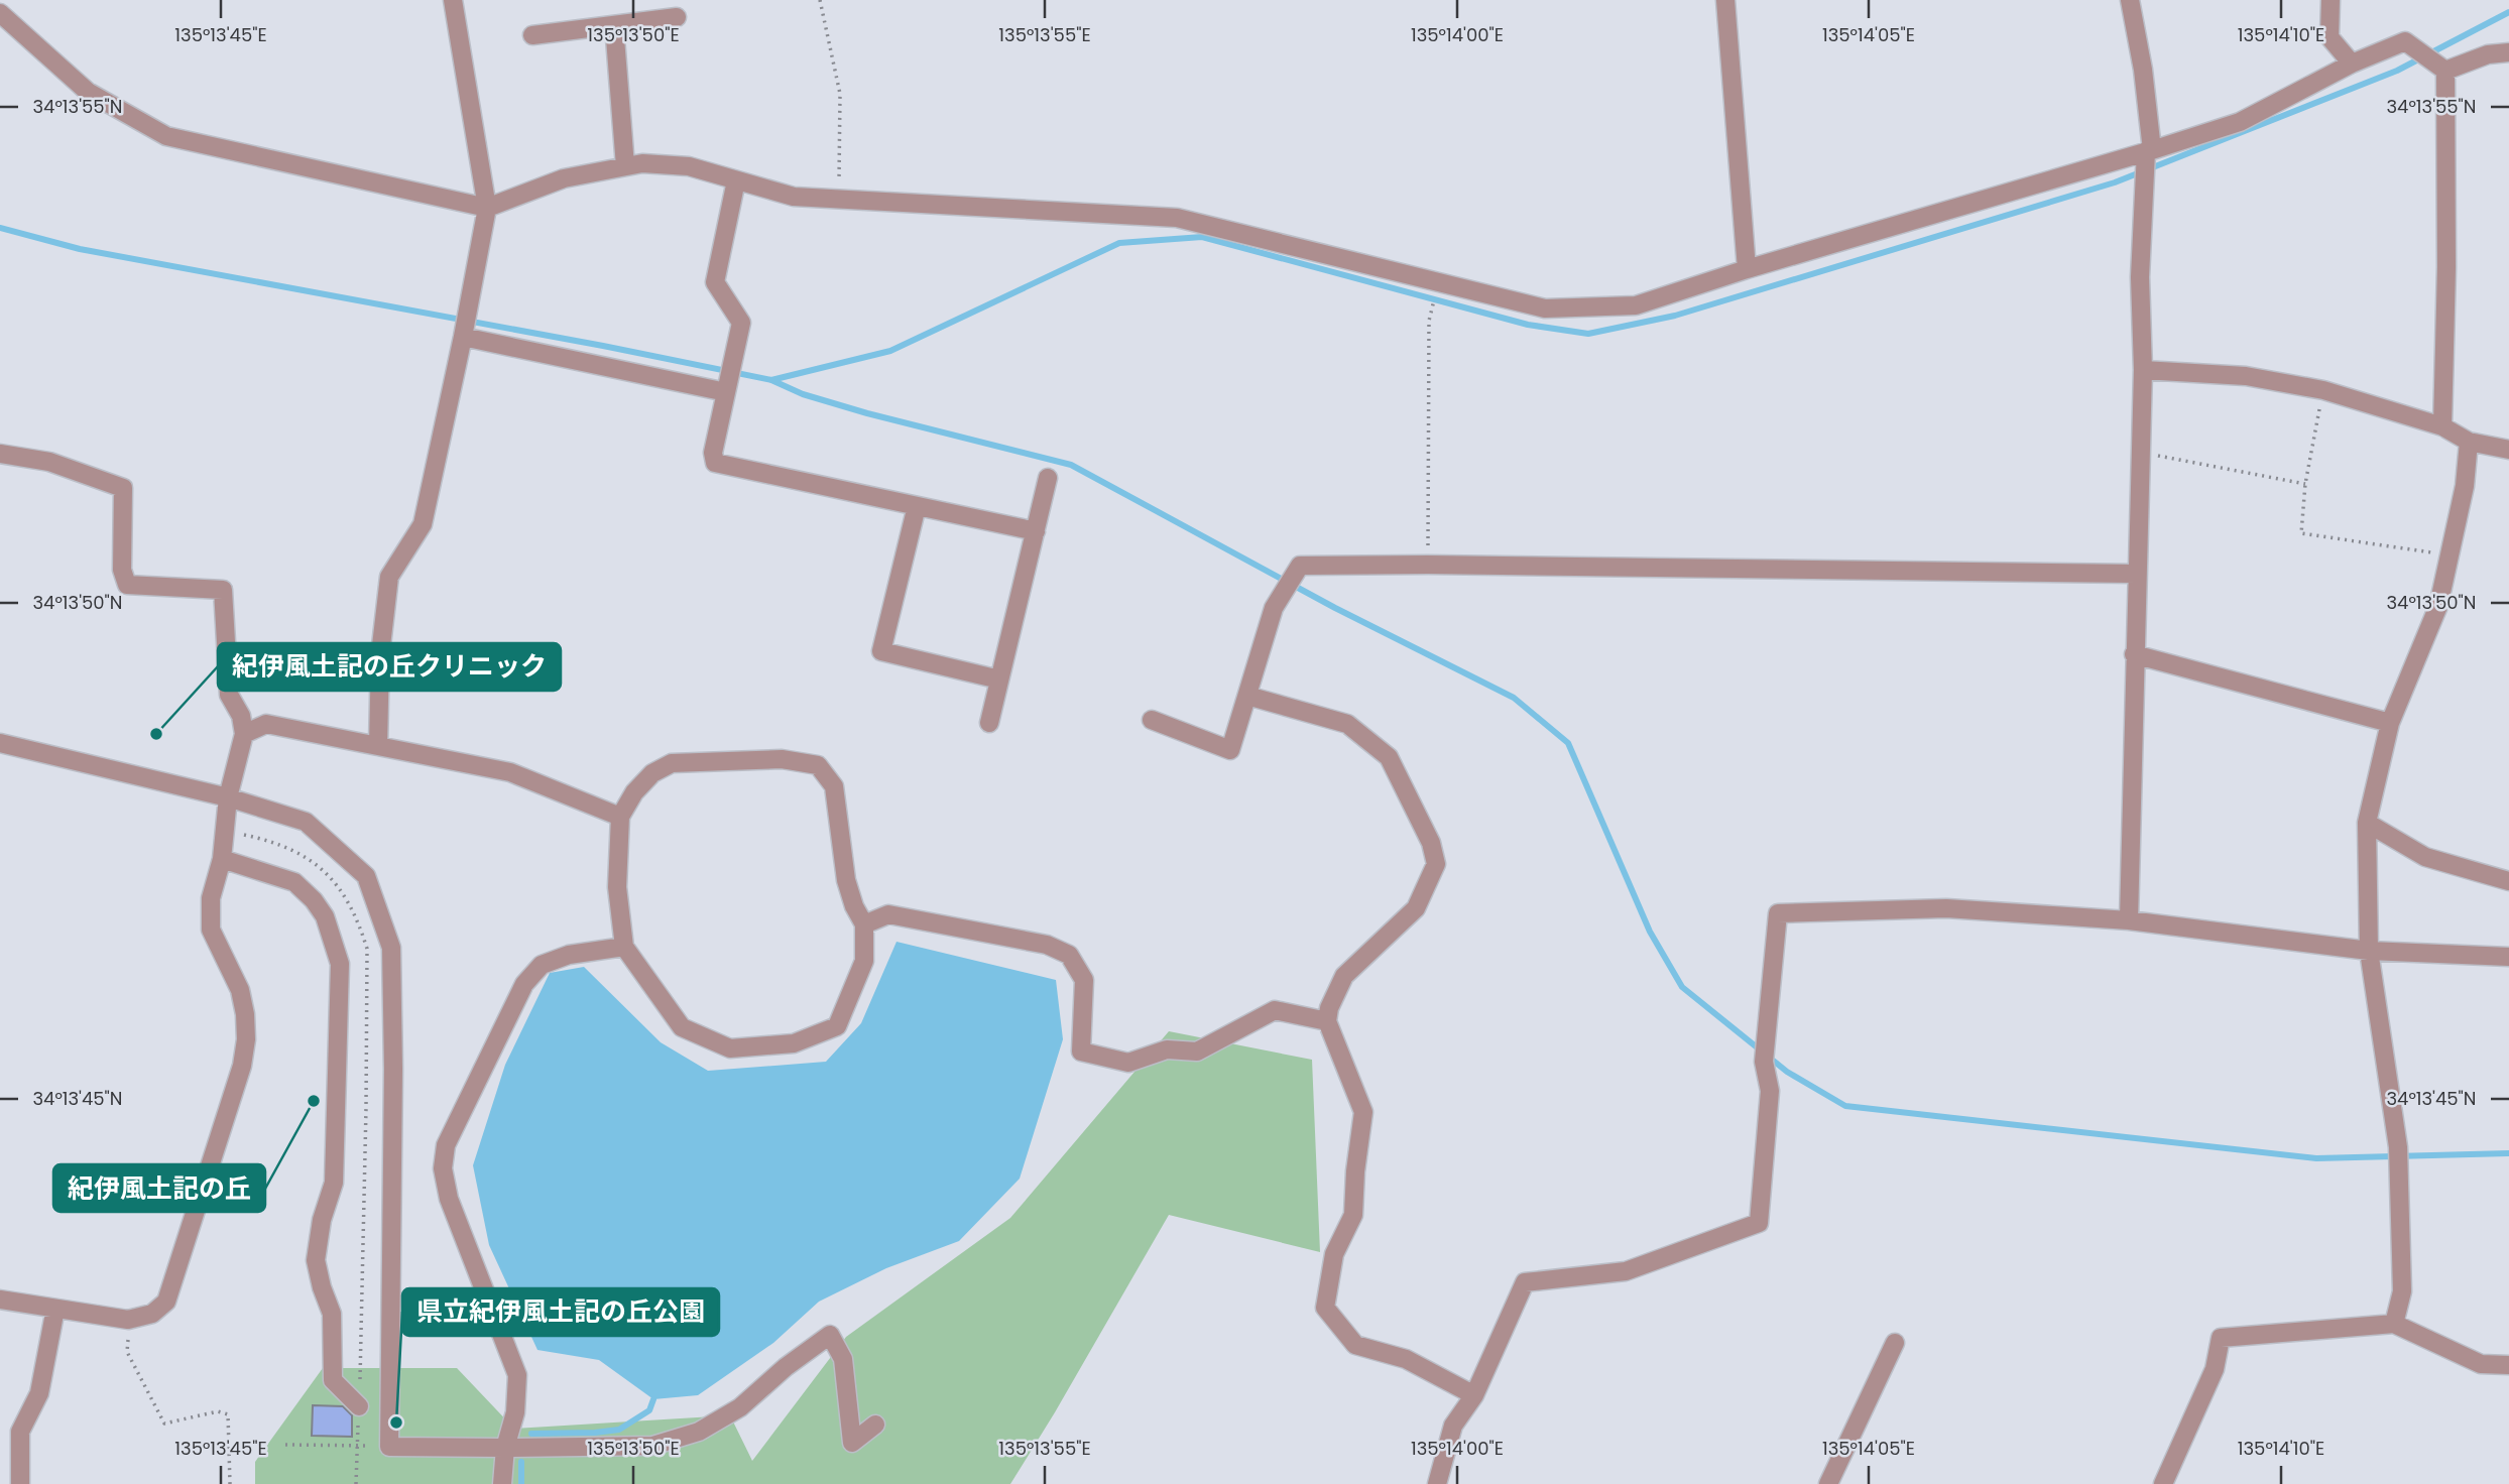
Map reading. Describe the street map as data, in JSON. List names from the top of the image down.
{
  "places": ["紀伊風土記の丘クリニック", "紀伊風土記の丘", "県立紀伊風土記の丘公園"],
  "coordinates": [
    "135°13'45\"E",
    "135°13'50\"E",
    "135°13'55\"E",
    "135°14'00\"E",
    "135°14'05\"E",
    "135°14'10\"E",
    "34°13'55\"N",
    "34°13'50\"N",
    "34°13'45\"N"
  ]
}
